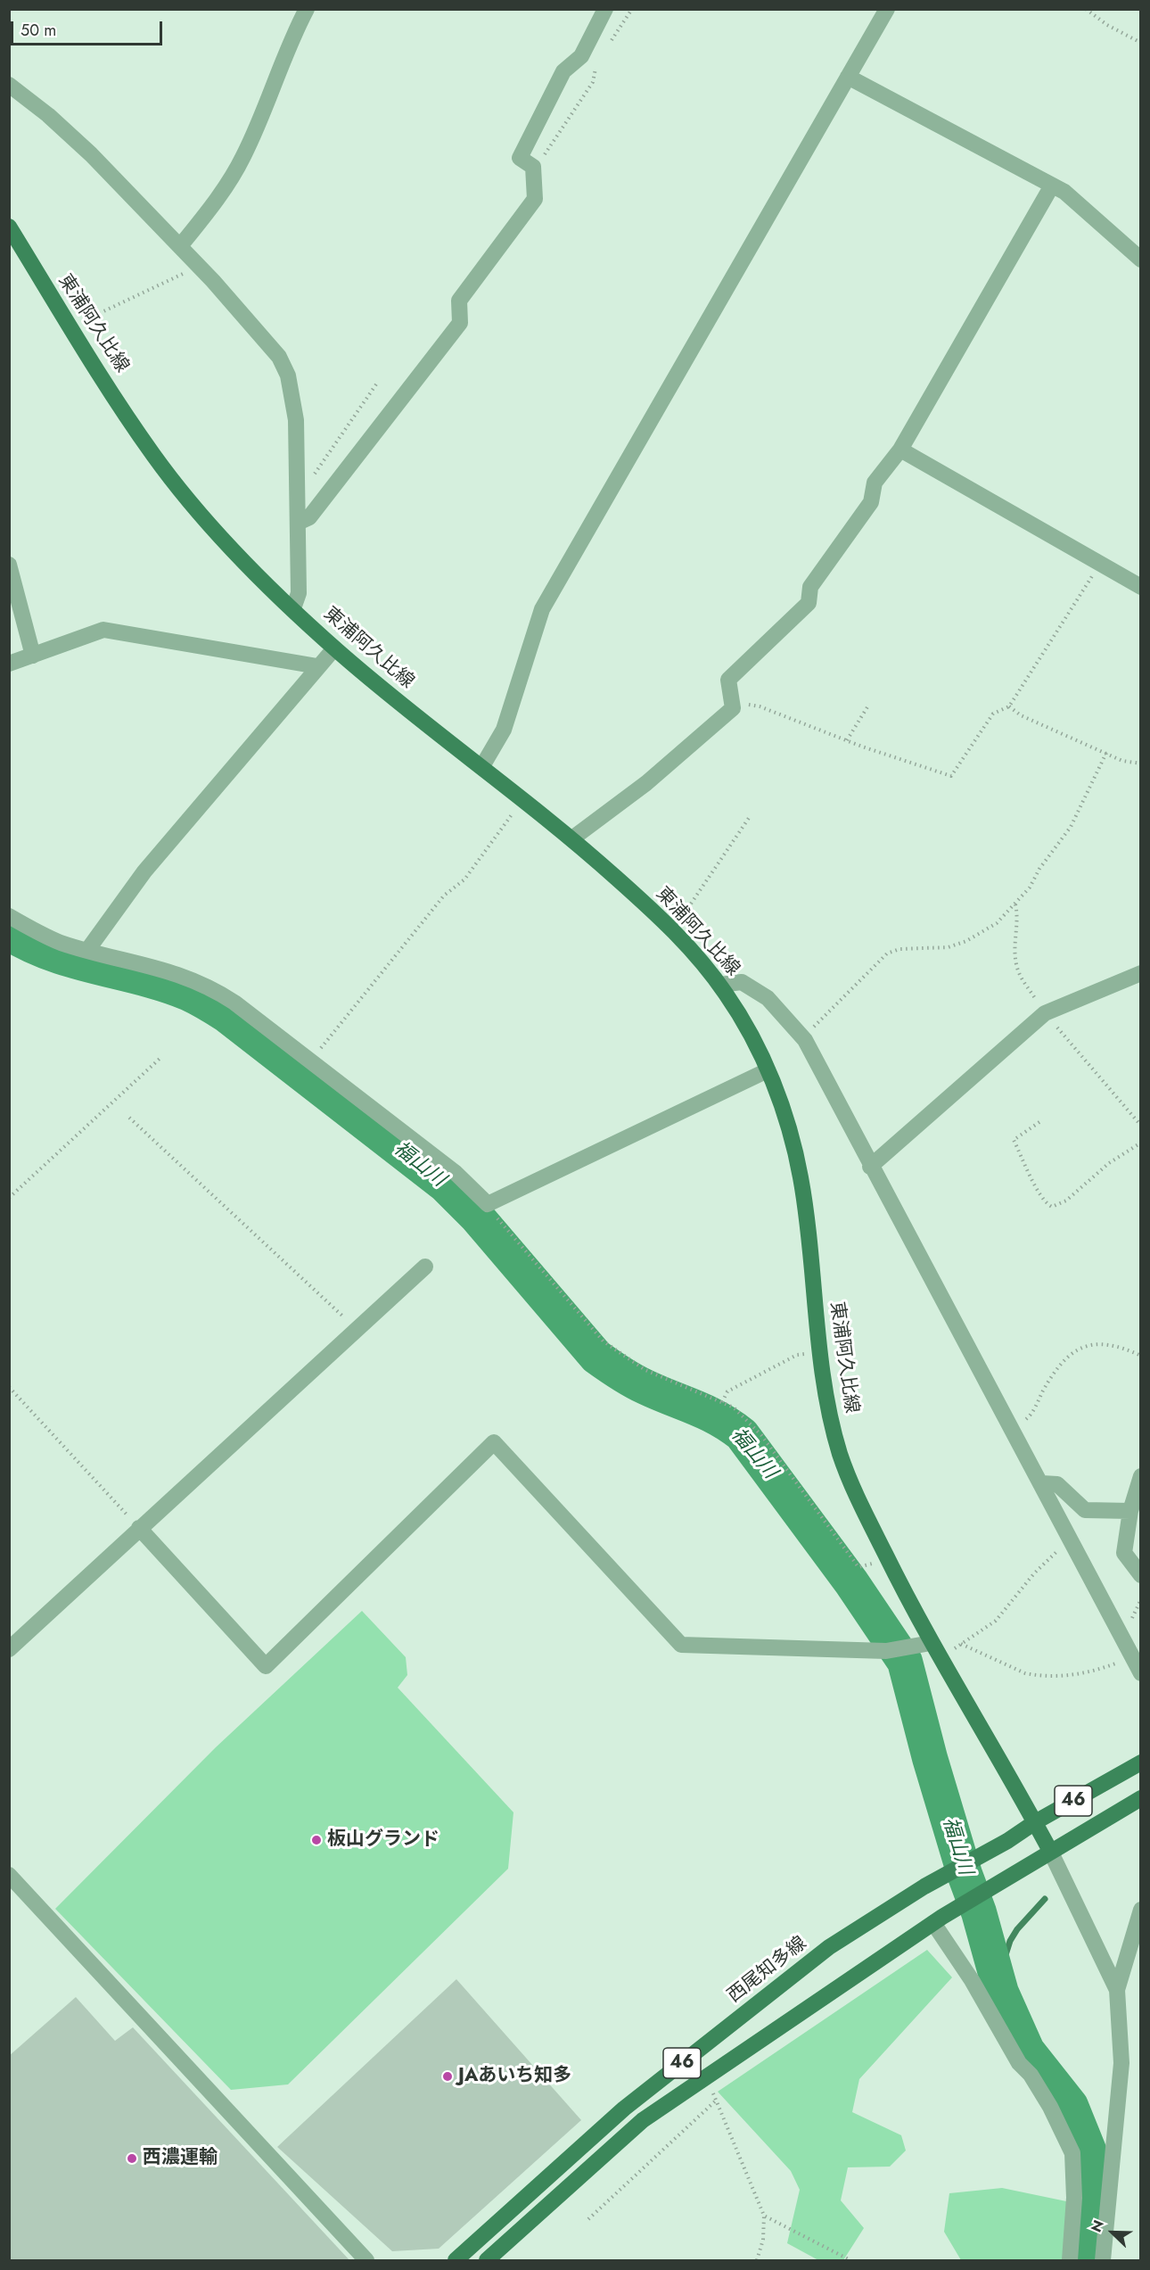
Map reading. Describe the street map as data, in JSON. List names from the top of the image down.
{
  "streets": {
    "main road": ["東浦阿久比線", "46", "西尾知多線"]
  },
  "crossings": [
    ["東浦阿久比線", "46"],
    ["東浦阿久比線", "西尾知多線"]
  ],
  "water": ["福山川"],
  "places": ["板山グランド", "JAあいち知多", "西濃運輸"],
  "scale_bar": "50 m",
  "north": "top left"
}
